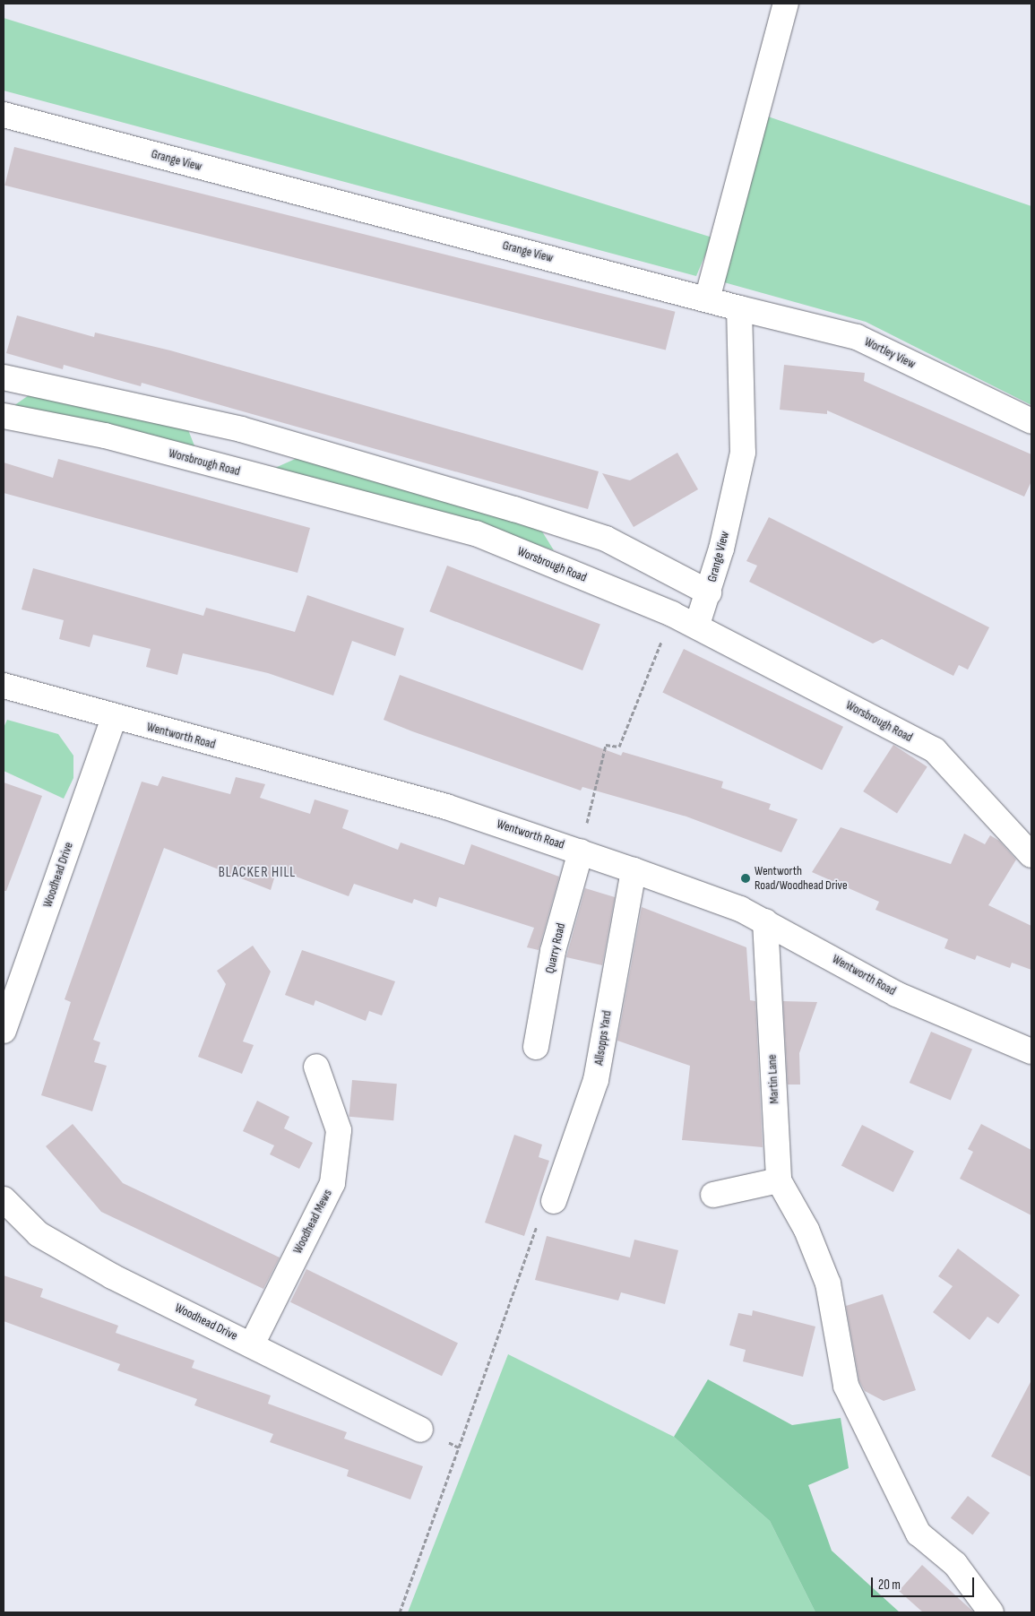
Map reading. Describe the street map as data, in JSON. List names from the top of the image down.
{
  "streets": {
    "street": [
      "Grange View",
      "Wortley View",
      "Worsbrough Road",
      "Wentworth Road",
      "Woodhead Drive",
      "Quarry Road",
      "Allsopps Yard",
      "Martin Lane",
      "Woodhead Mews"
    ]
  },
  "crossings": [
    ["Grange View", "Wortley View"],
    ["Grange View", "Worsbrough Road"],
    ["Wentworth Road", "Woodhead Drive"],
    ["Wentworth Road", "Quarry Road"],
    ["Wentworth Road", "Allsopps Yard"],
    ["Wentworth Road", "Martin Lane"],
    ["Woodhead Drive", "Woodhead Mews"]
  ],
  "districts": ["BLACKER HILL"],
  "places": ["Wentworth Road/Woodhead Drive"],
  "scale_bar": "20 m"
}
